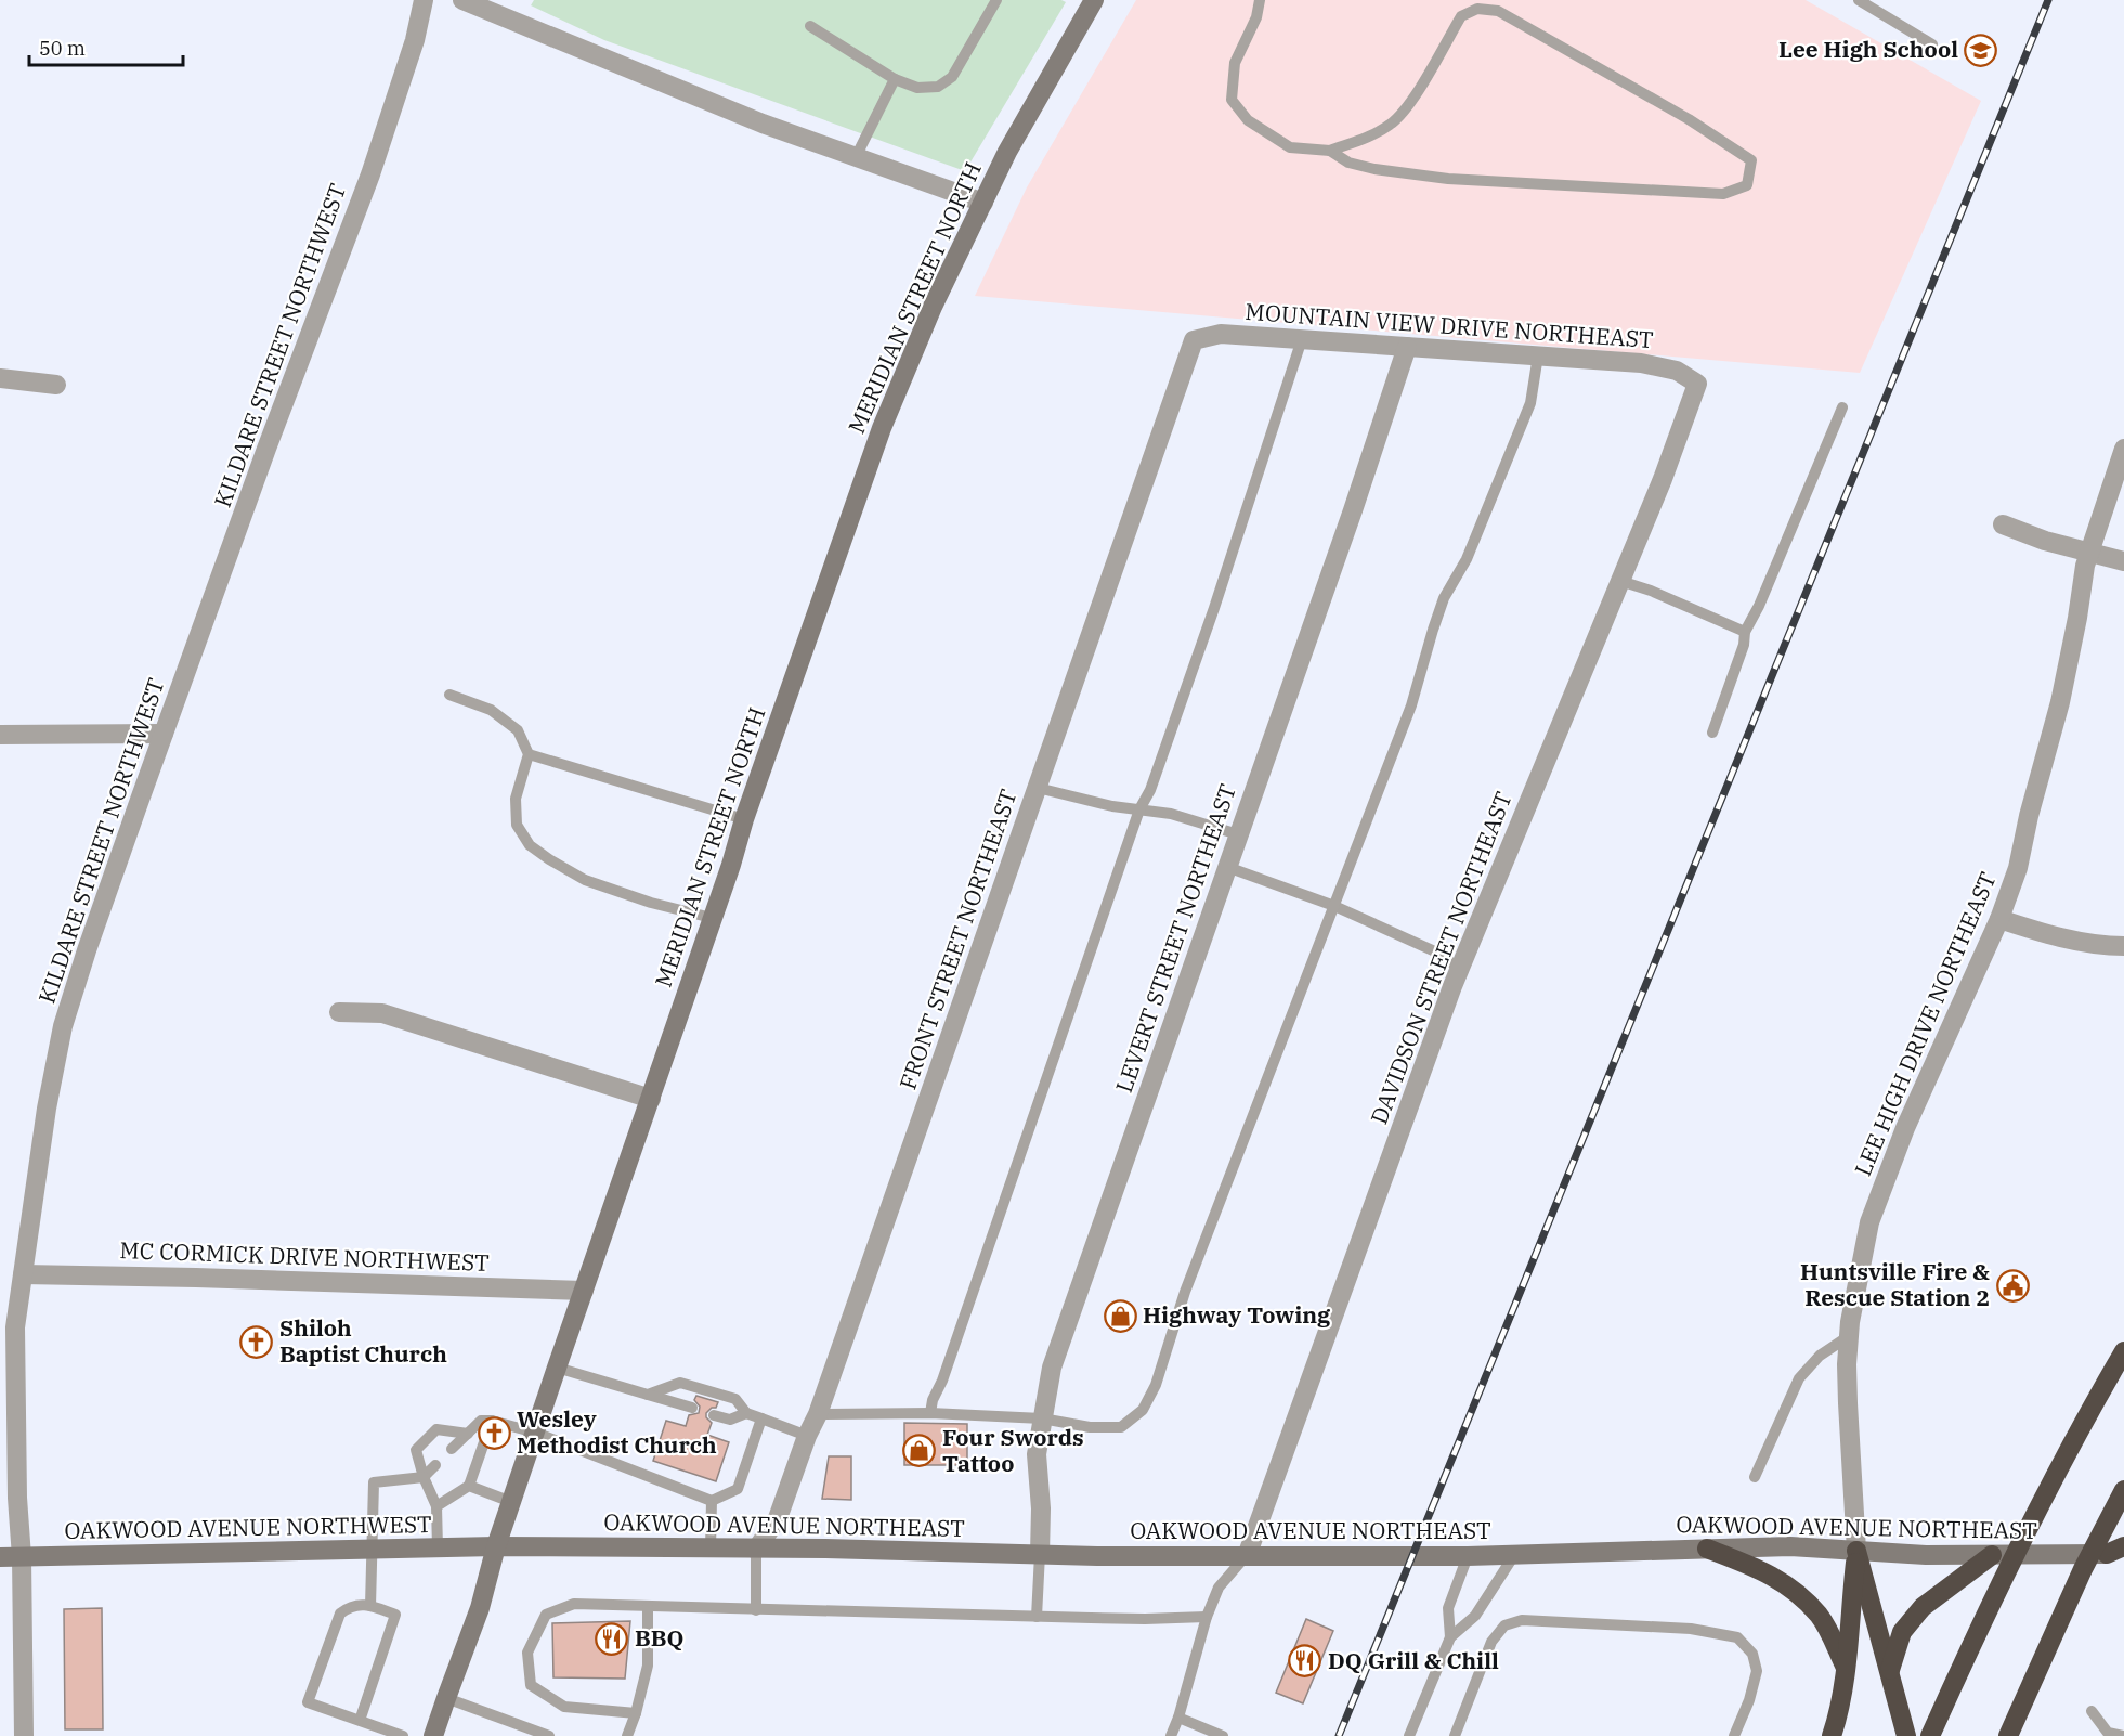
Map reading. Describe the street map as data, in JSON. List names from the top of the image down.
{
  "streets": {
    "street": [
      "MERIDIAN STREET NORTH",
      "MOUNTAIN VIEW DRIVE NORTHEAST",
      "KILDARE STREET NORTHWEST",
      "LEVERT STREET NORTHEAST",
      "FRONT STREET NORTHEAST",
      "DAVIDSON STREET NORTHEAST",
      "LEE HIGH DRIVE NORTHEAST",
      "MC CORMICK DRIVE NORTHWEST",
      "OAKWOOD AVENUE NORTHEAST",
      "OAKWOOD AVENUE NORTHWEST"
    ]
  },
  "crossings": [
    ["MERIDIAN STREET NORTH", "MC CORMICK DRIVE NORTHWEST"],
    ["MERIDIAN STREET NORTH", "OAKWOOD AVENUE NORTHEAST"],
    ["MERIDIAN STREET NORTH", "OAKWOOD AVENUE NORTHWEST"],
    ["MOUNTAIN VIEW DRIVE NORTHEAST", "LEVERT STREET NORTHEAST"],
    ["MOUNTAIN VIEW DRIVE NORTHEAST", "FRONT STREET NORTHEAST"],
    ["MOUNTAIN VIEW DRIVE NORTHEAST", "DAVIDSON STREET NORTHEAST"],
    ["KILDARE STREET NORTHWEST", "MC CORMICK DRIVE NORTHWEST"],
    ["KILDARE STREET NORTHWEST", "OAKWOOD AVENUE NORTHWEST"],
    ["LEVERT STREET NORTHEAST", "OAKWOOD AVENUE NORTHEAST"],
    ["FRONT STREET NORTHEAST", "OAKWOOD AVENUE NORTHEAST"],
    ["DAVIDSON STREET NORTHEAST", "OAKWOOD AVENUE NORTHEAST"],
    ["LEE HIGH DRIVE NORTHEAST", "OAKWOOD AVENUE NORTHEAST"],
    ["OAKWOOD AVENUE NORTHEAST", "OAKWOOD AVENUE NORTHWEST"]
  ],
  "places": {
    "school or university": ["Lee High School"],
    "public building": ["Huntsville Fire & Rescue Station 2"],
    "shop": ["Highway Towing", "Four Swords Tattoo"],
    "church": ["Shiloh Baptist Church", "Wesley Methodist Church"],
    "restaurant": ["BBQ", "DQ Grill & Chill"]
  },
  "scale_bar": "50 m"
}
